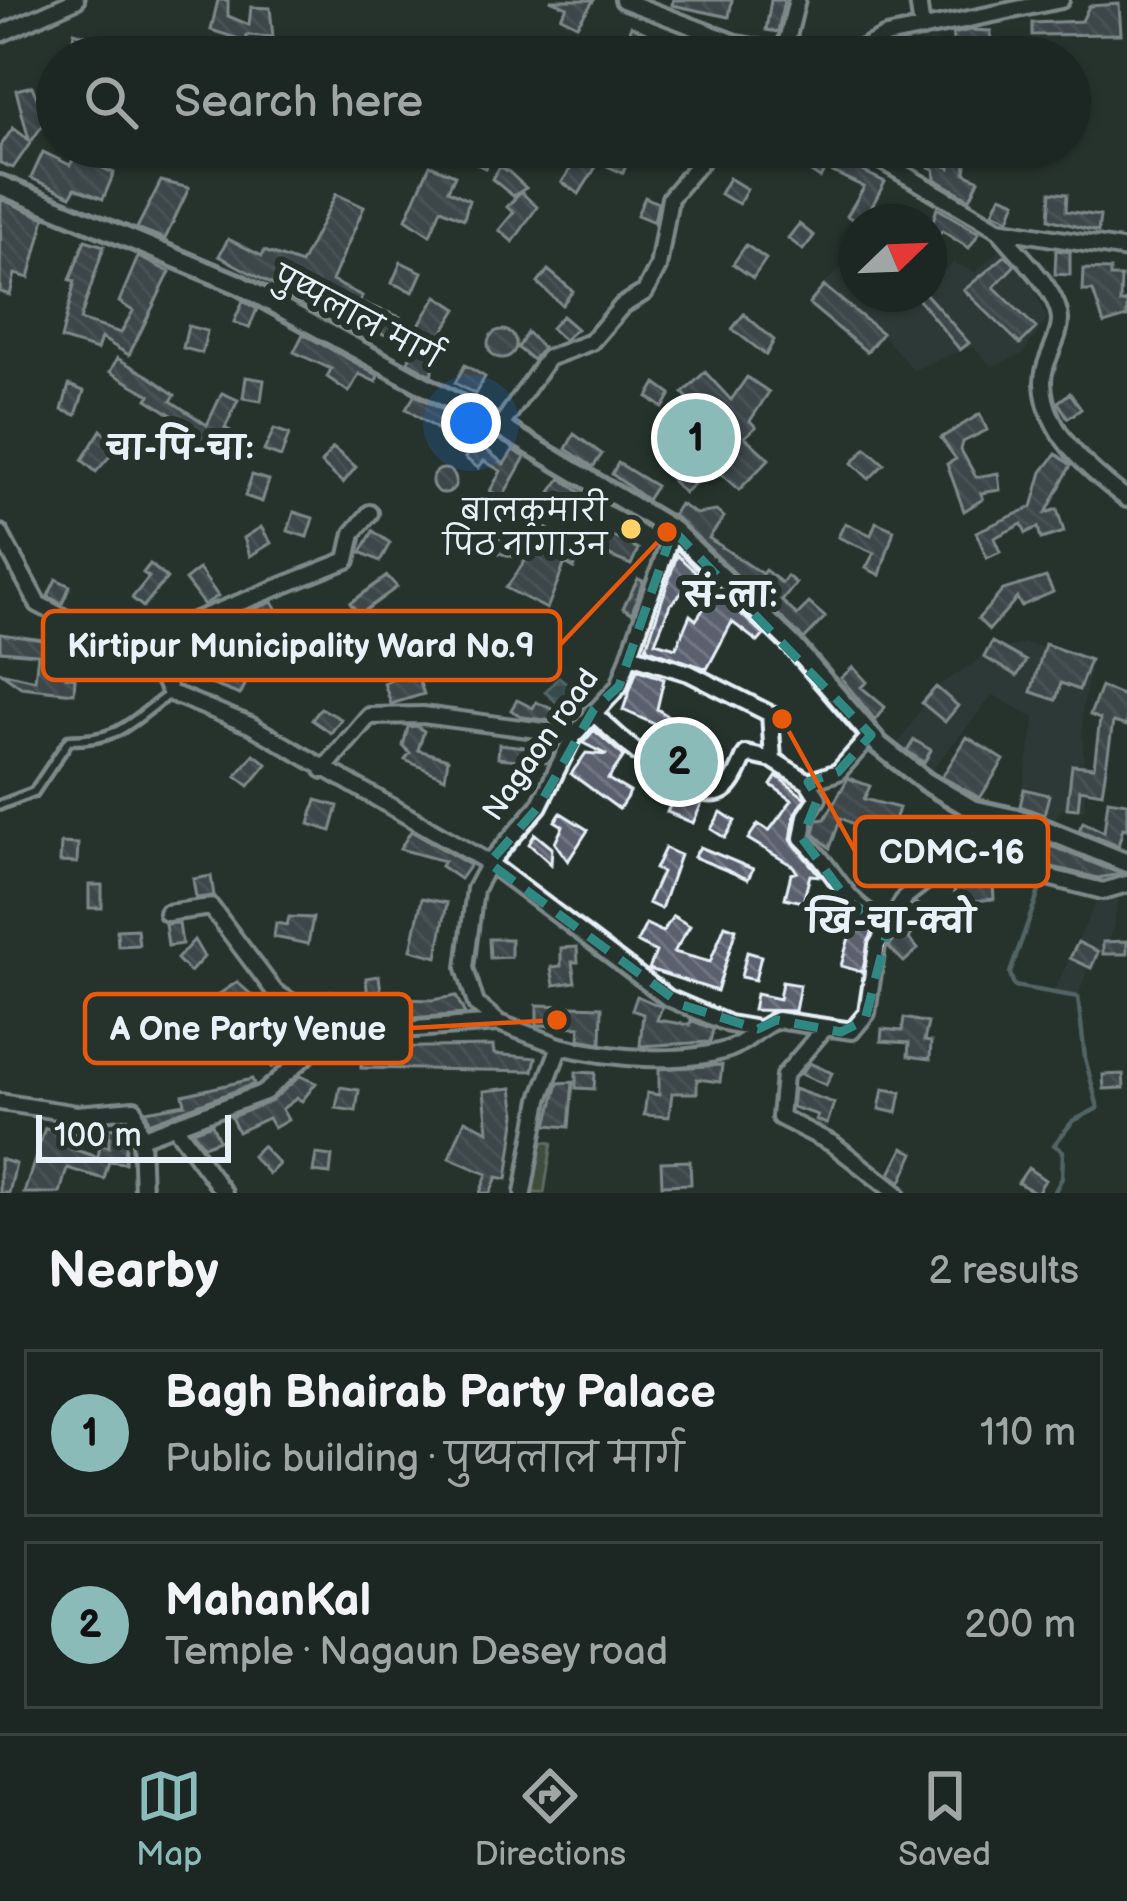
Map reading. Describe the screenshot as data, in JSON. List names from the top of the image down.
{
  "streets": {
    "street": ["पुष्पलाल मार्ग", "Nagaon road"]
  },
  "crossings": [
    ["पुष्पलाल मार्ग", "Nagaon road"]
  ],
  "districts": ["चा-पि-चाः", "सं-ला:", "खि-चा-क्वो"],
  "places": [
    "बालकुमारी पिठ नागाउन",
    "Kirtipur Municipality Ward No.9",
    "CDMC-16",
    "A One Party Venue"
  ],
  "scale_bar": "100 m",
  "north": "top right",
  "page": {
    "search": "Search here",
    "pins": ["1", "2"],
    "scale": "100 m",
    "heading": ["Nearby", "2 results"],
    "list": [
      {
        "mark": "1",
        "name": "Bagh Bhairab Party Palace",
        "note": "Public building · पुष्पलाल मार्ग",
        "value": "110 m"
      },
      {
        "mark": "2",
        "name": "MahanKal",
        "note": "Temple · Nagaun Desey road",
        "value": "200 m"
      }
    ],
    "nav": ["Map", "Directions", "Saved"]
  }
}
